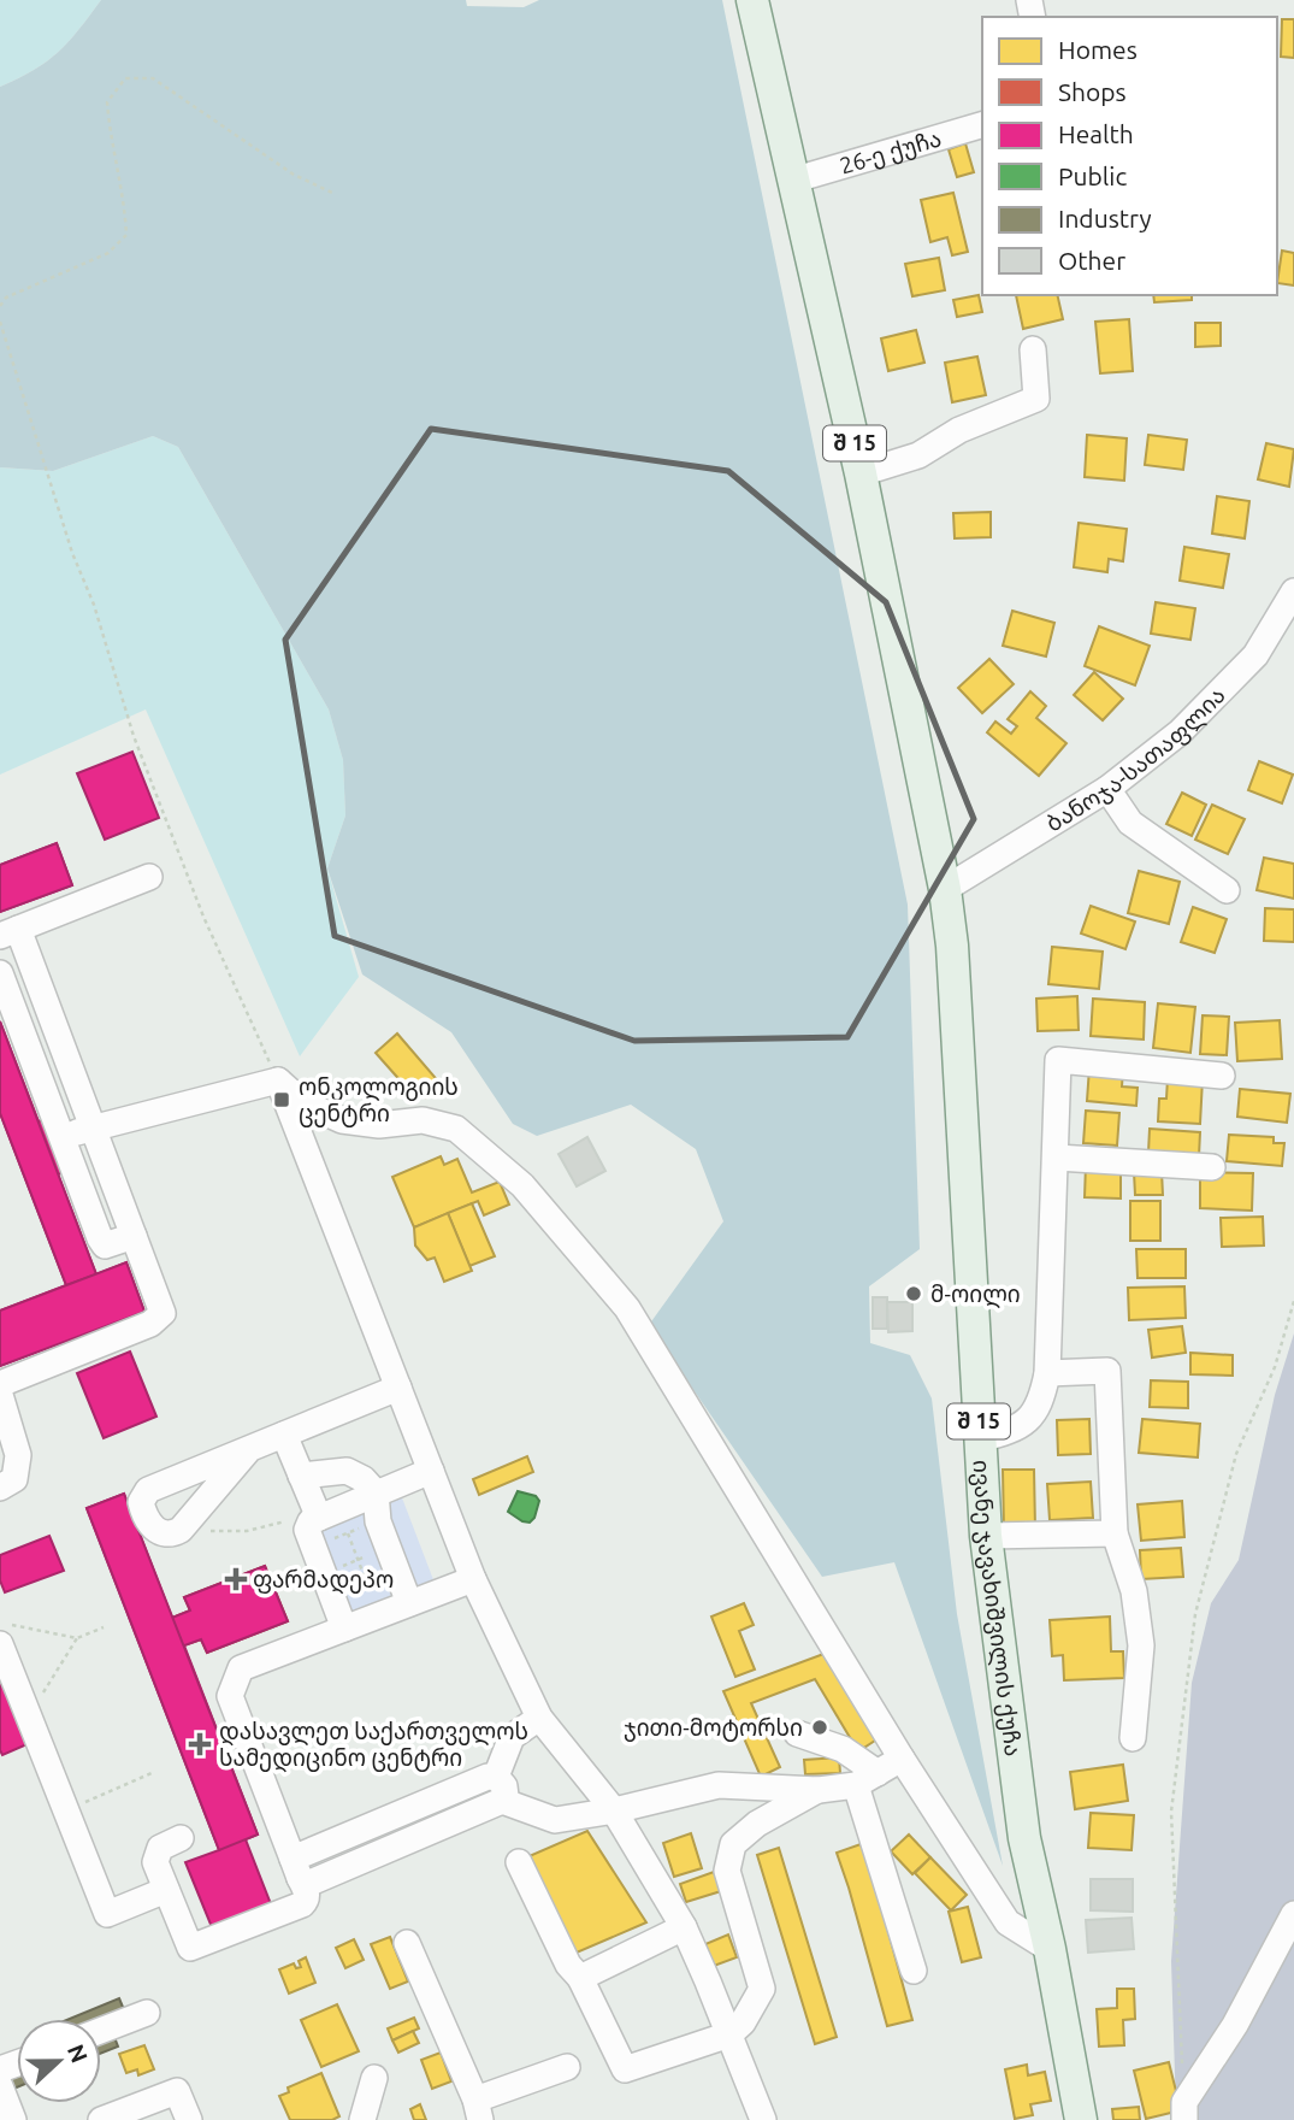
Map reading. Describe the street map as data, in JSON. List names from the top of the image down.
{
  "streets": {
    "main road": ["შ 15", "ივანე ჯავახიშვილის ქუჩა"],
    "street": ["26-ე ქუჩა", "ბანოჯა-სათაფლია"]
  },
  "crossings": [
    ["26-ე ქუჩა", "შ 15"],
    ["შ 15", "ბანოჯა-სათაფლია"],
    ["შ 15", "ივანე ჯავახიშვილის ქუჩა"],
    ["ბანოჯა-სათაფლია", "ივანე ჯავახიშვილის ქუჩა"]
  ],
  "places": {
    "transit": ["ონკოლოგიის ცენტრი"],
    "other": ["მ-ოილი", "ჯითი-მოტორსი"],
    "health": ["ფარმადეპო", "დასავლეთ საქართველოს სამედიცინო ცენტრი"]
  },
  "legend": [
    "Homes",
    "Shops",
    "Health",
    "Public",
    "Industry",
    "Other"
  ],
  "north": "right"
}
